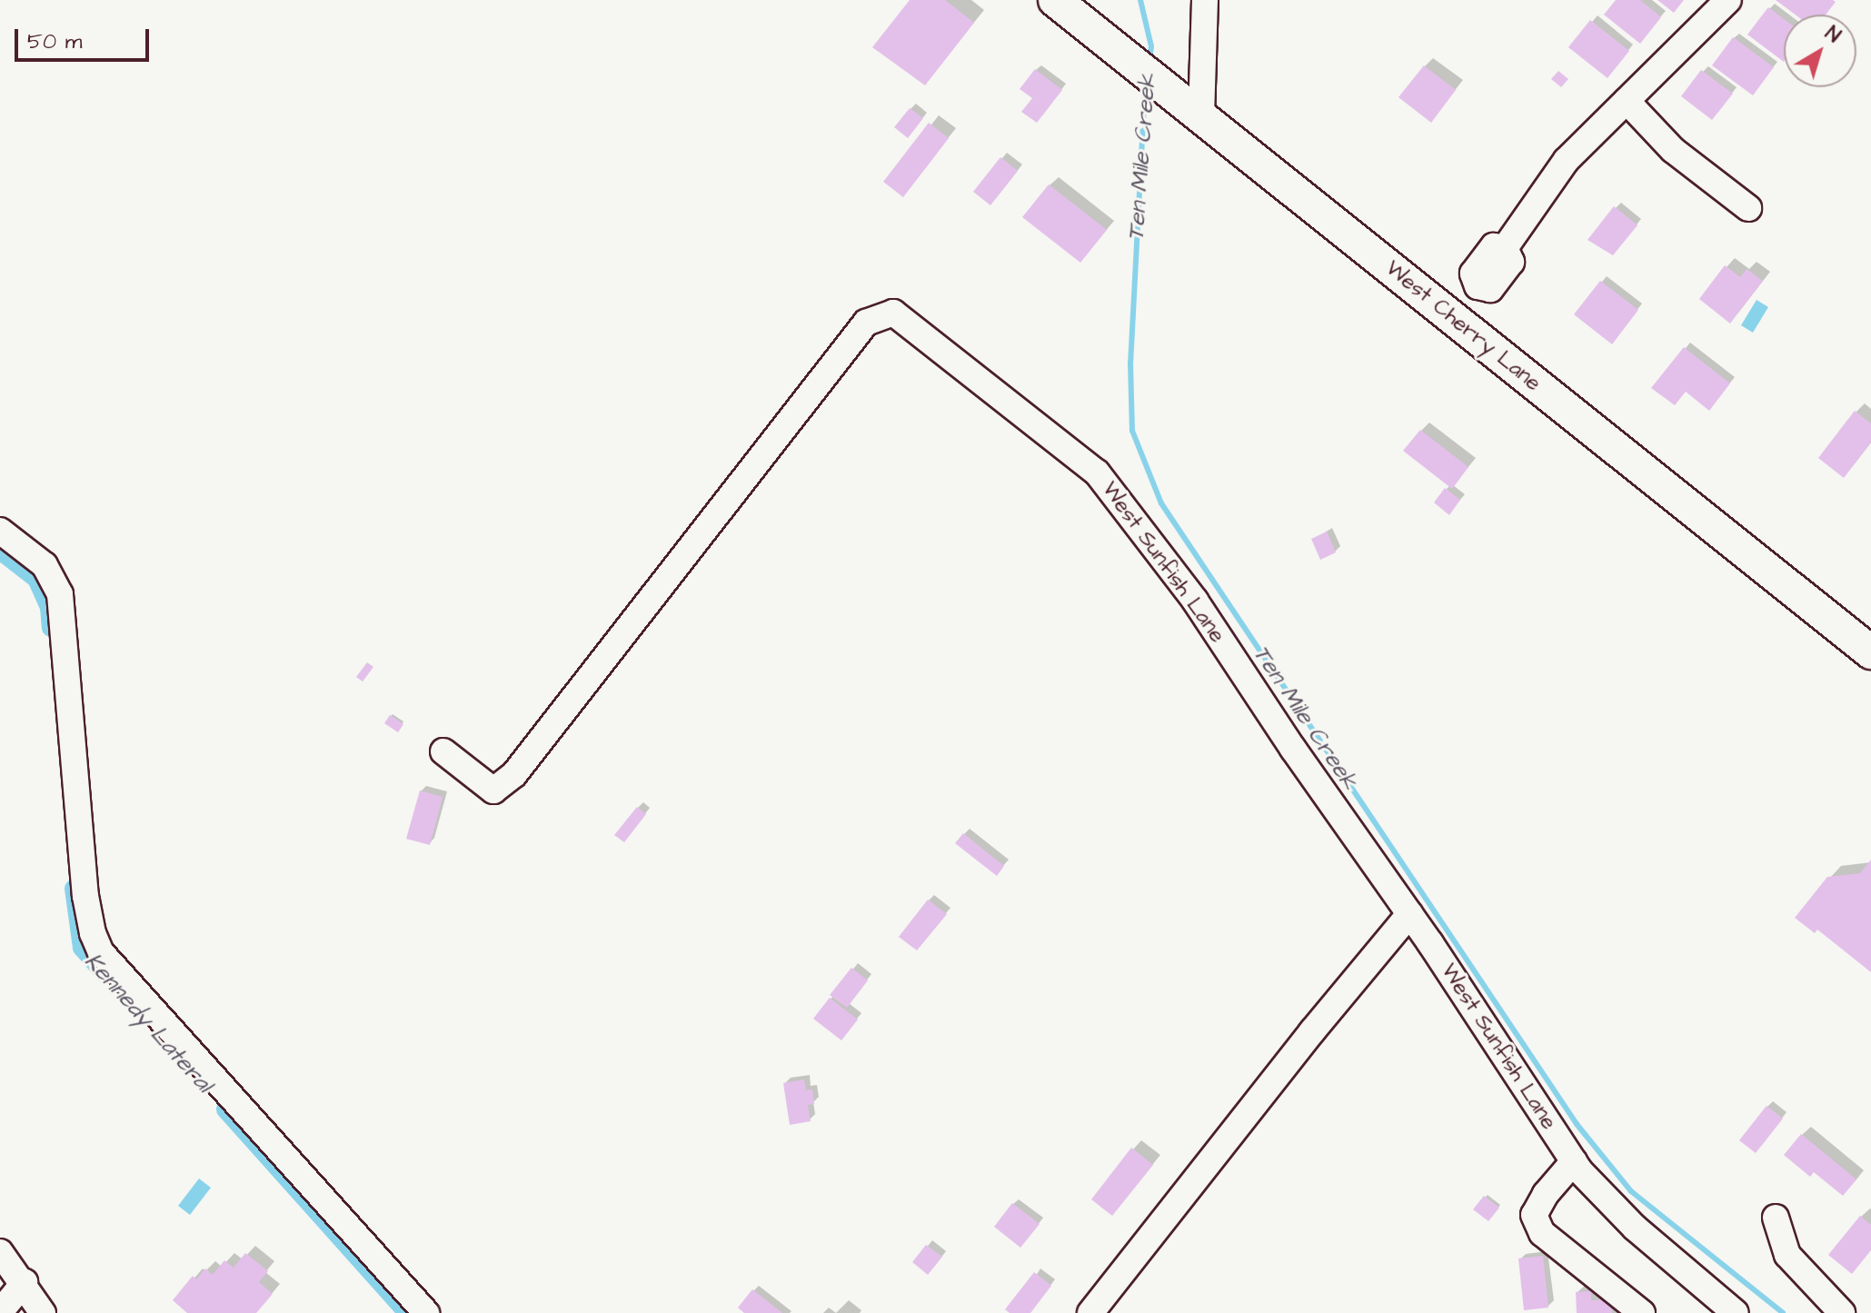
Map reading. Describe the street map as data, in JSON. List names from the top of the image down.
{
  "streets": {
    "main road": ["West Cherry Lane"],
    "street": ["West Sunfish Lane"]
  },
  "water": ["Ten Mile Creek", "Kennedy Lateral"],
  "scale_bar": "50 m",
  "north": "top right"
}
